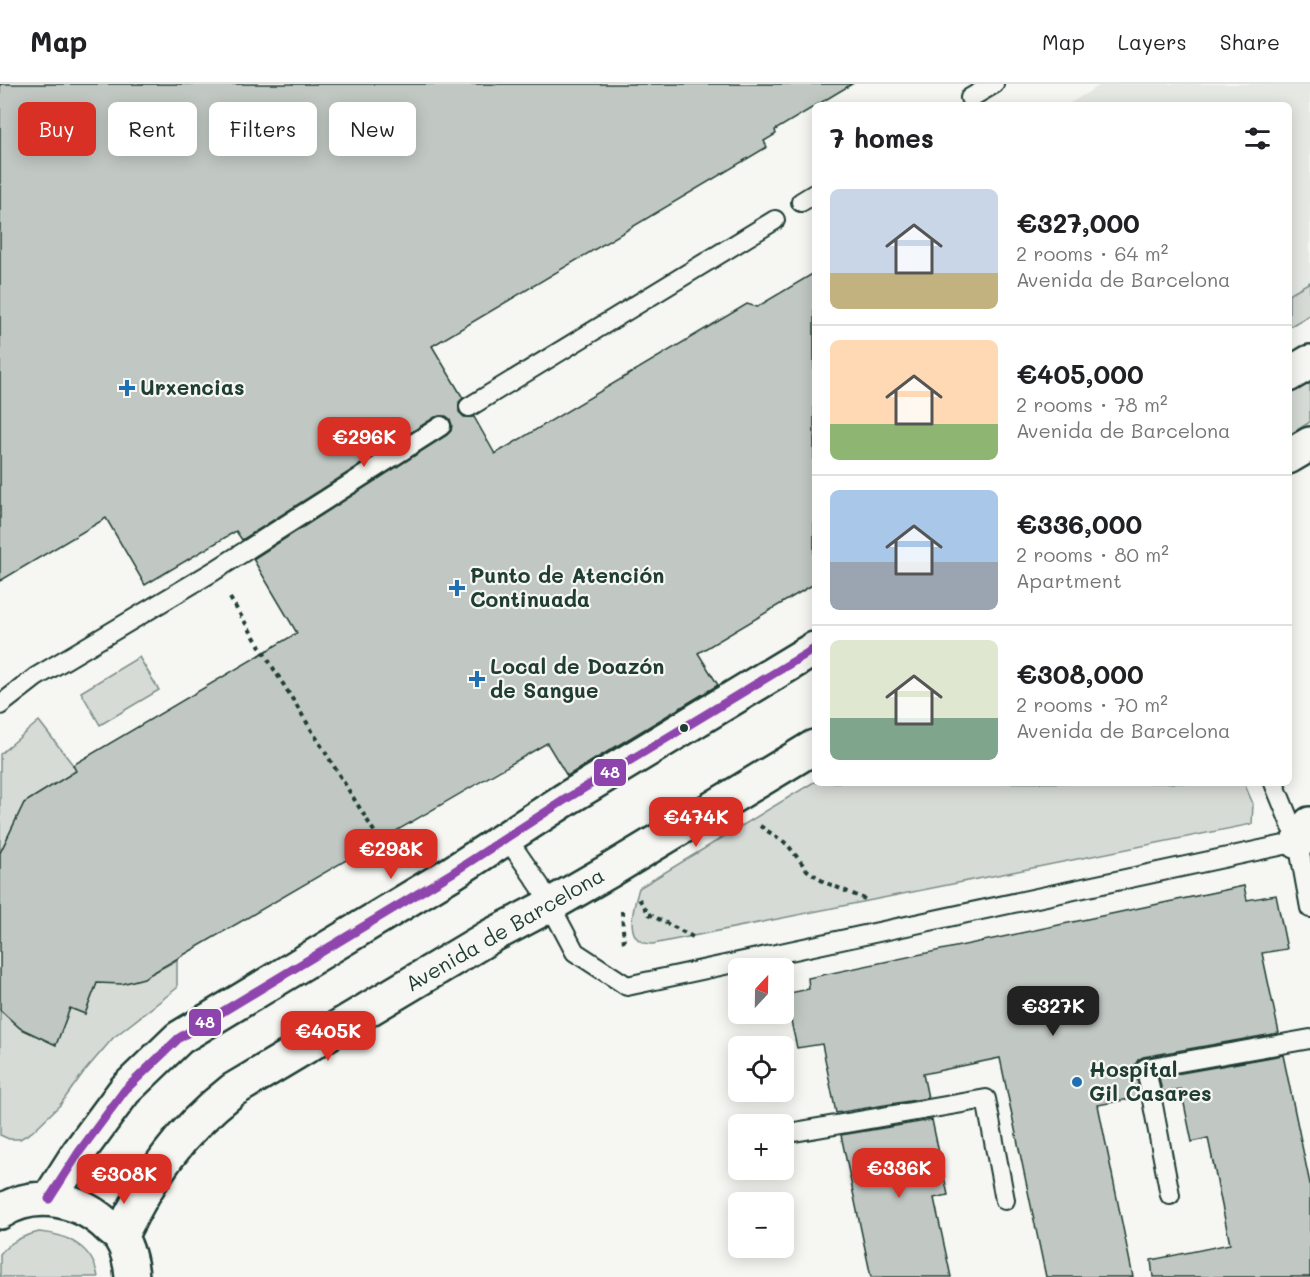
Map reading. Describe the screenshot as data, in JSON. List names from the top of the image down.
{
  "streets": {
    "street": ["Avenida de Barcelona"]
  },
  "places": {
    "health": ["Urxencias", "Punto de Atención Continuada", "Local de Doazón de Sangue"],
    "other": ["Hospital Gil Casares"]
  },
  "lines": ["transit line 48"],
  "north": "top",
  "page": {
    "header": "Map",
    "nav": ["Map", "Layers", "Share"],
    "chip": [
      "Buy",
      "Rent",
      "Filters",
      "New"
    ],
    "heading": "7 homes",
    "list": [
      {
        "name": "€327,000",
        "note": "2 rooms · 64 m² · Avenida de Barcelona"
      },
      {
        "name": "€405,000",
        "note": "2 rooms · 78 m² · Avenida de Barcelona"
      },
      {
        "name": "€336,000",
        "note": "2 rooms · 80 m² · Apartment"
      },
      {
        "name": "€308,000",
        "note": "2 rooms · 70 m² · Avenida de Barcelona"
      }
    ],
    "price": [
      "€296K",
      "€474K",
      "€298K",
      "€327K",
      "€405K",
      "€336K",
      "€308K"
    ],
    "map_buttons": ["+", "−"]
  }
}
